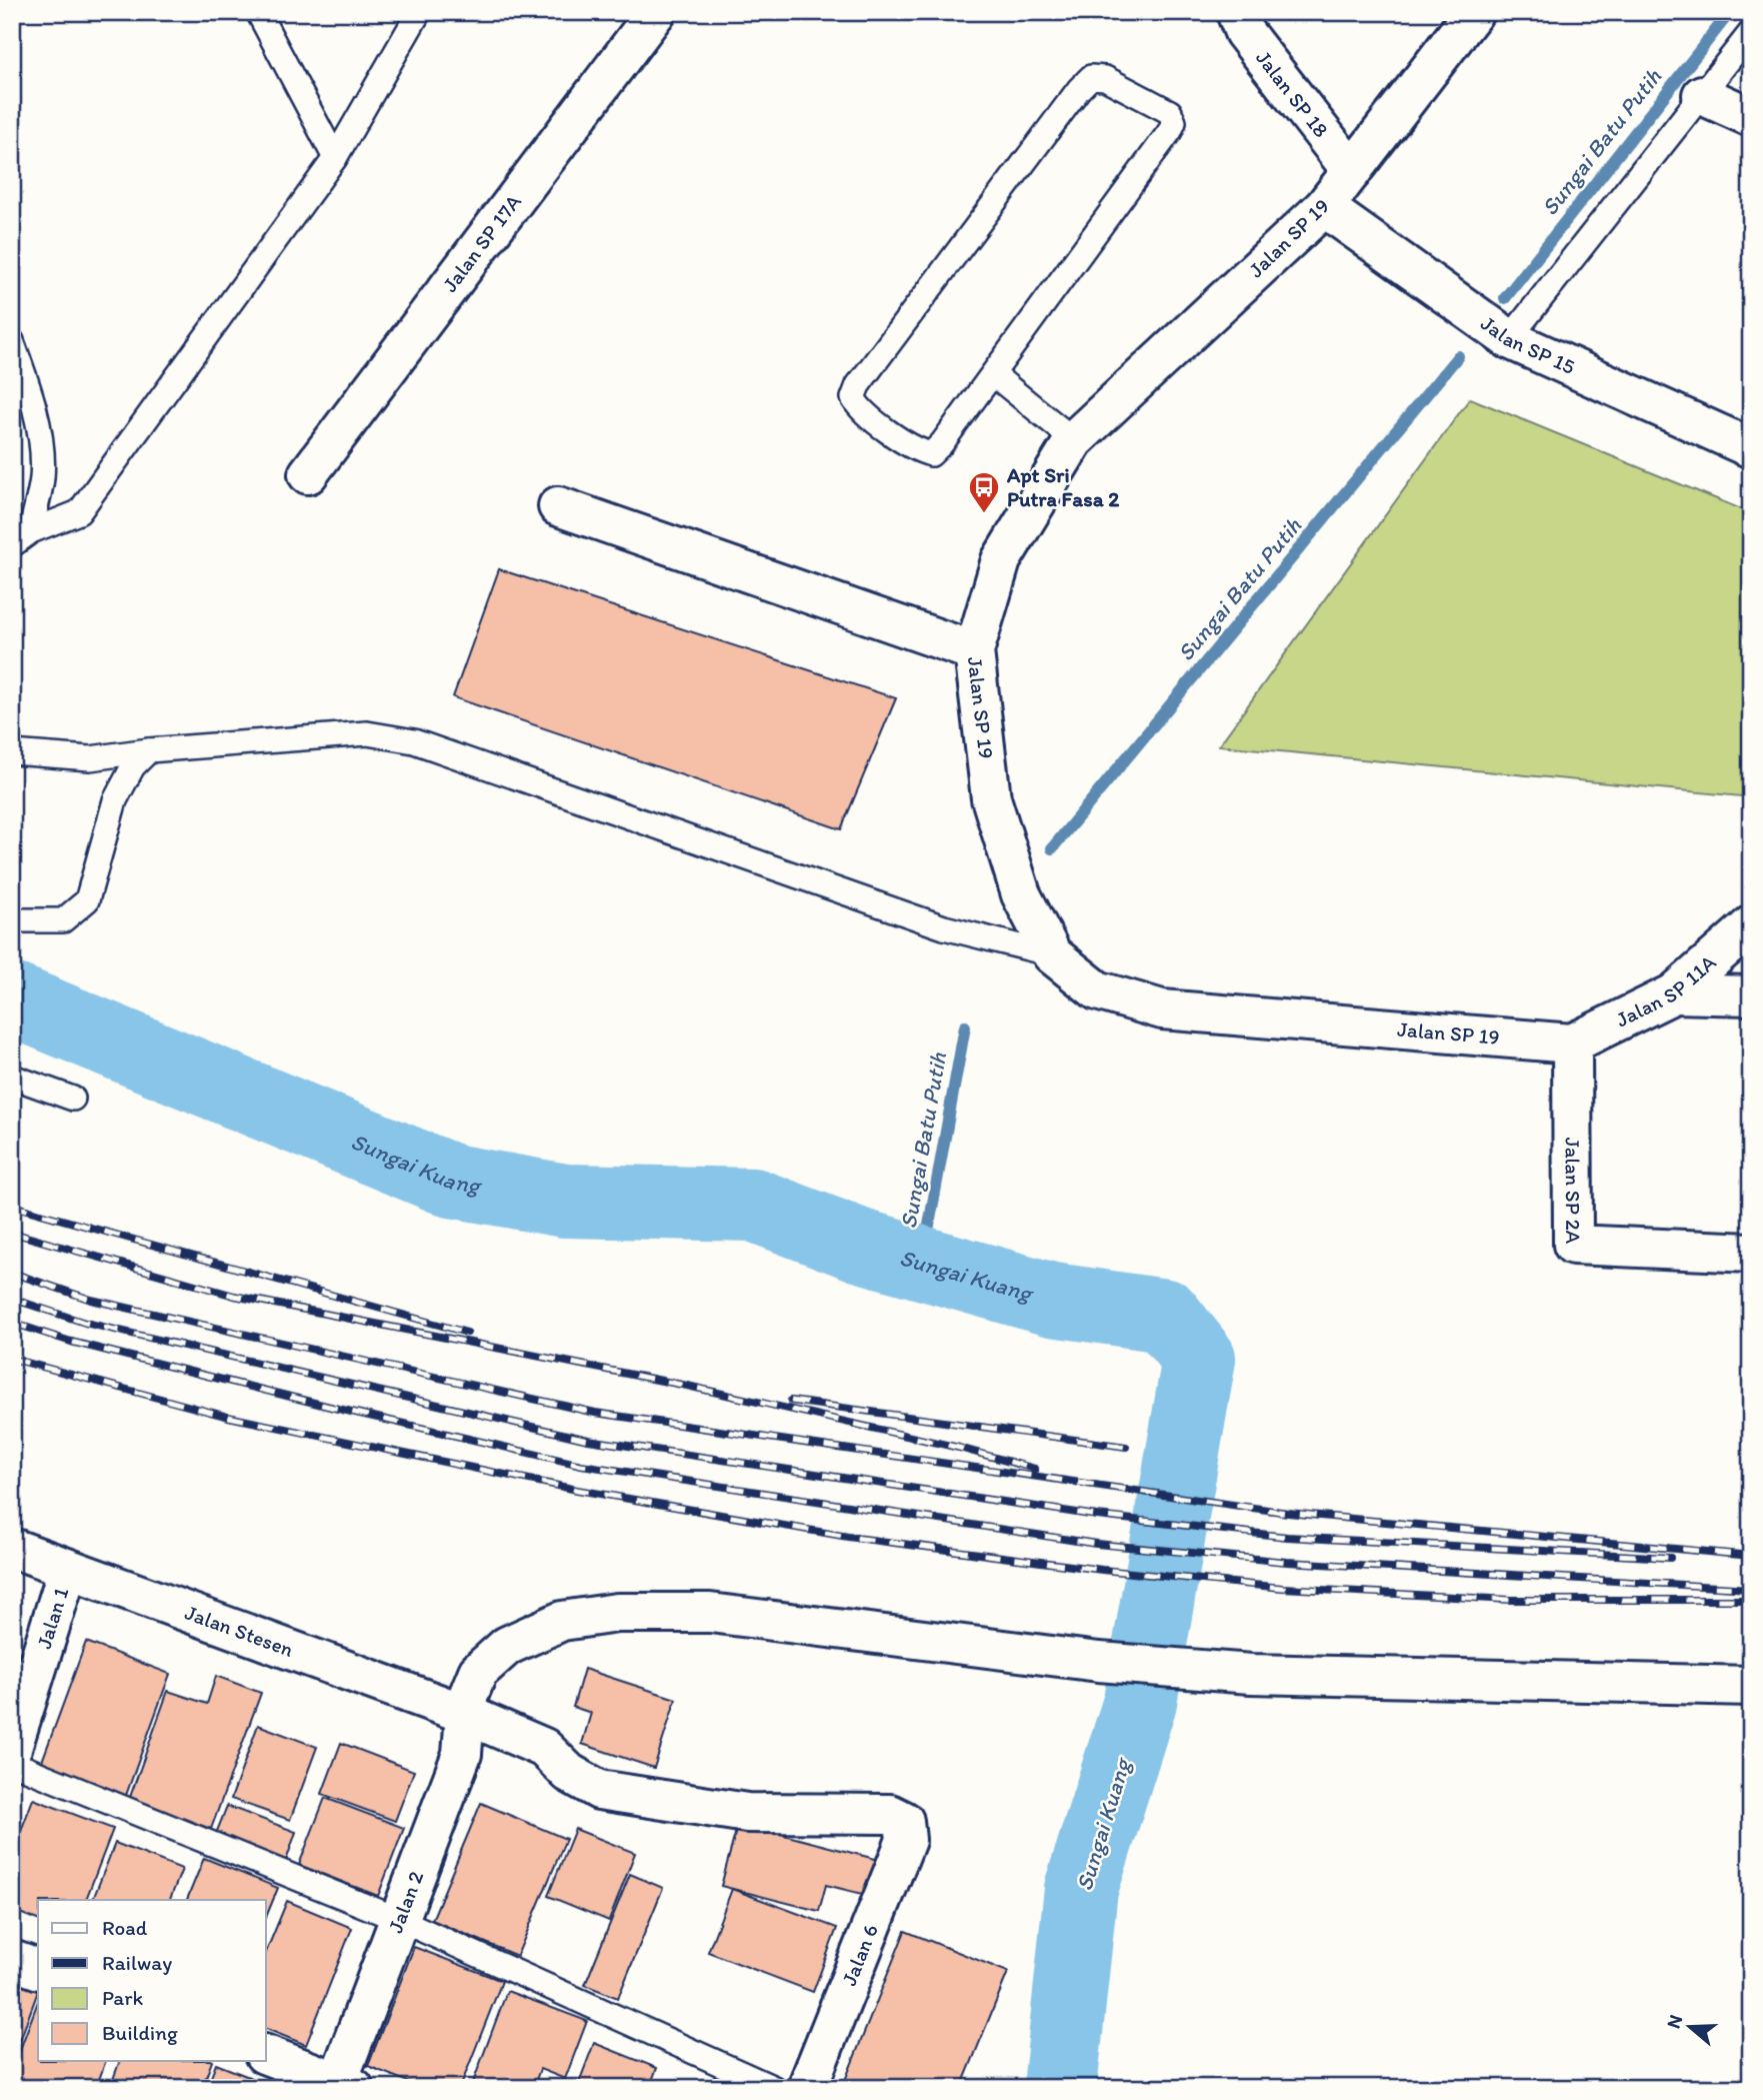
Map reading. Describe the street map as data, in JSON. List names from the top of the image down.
{
  "streets": {
    "street": [
      "Jalan SP 18",
      "Jalan SP 19",
      "Jalan SP 17A",
      "Jalan SP 15",
      "Jalan SP 11A",
      "Jalan SP 2A",
      "Jalan 1",
      "Jalan Stesen",
      "Jalan 2",
      "Jalan 6"
    ]
  },
  "crossings": [
    ["Jalan SP 18", "Jalan SP 19"],
    ["Jalan SP 19", "Jalan SP 15"],
    ["Jalan SP 19", "Jalan SP 11A"],
    ["Jalan SP 19", "Jalan SP 2A"],
    ["Jalan SP 11A", "Jalan SP 2A"],
    ["Jalan 1", "Jalan Stesen"],
    ["Jalan Stesen", "Jalan 2"],
    ["Jalan Stesen", "Jalan 6"]
  ],
  "water": ["Sungai Batu Putih", "Sungai Kuang"],
  "places": {
    "bus stop": ["Apt Sri Putra Fasa 2"]
  },
  "legend": [
    "Road",
    "Railway",
    "Park",
    "Building"
  ],
  "north": "left"
}
